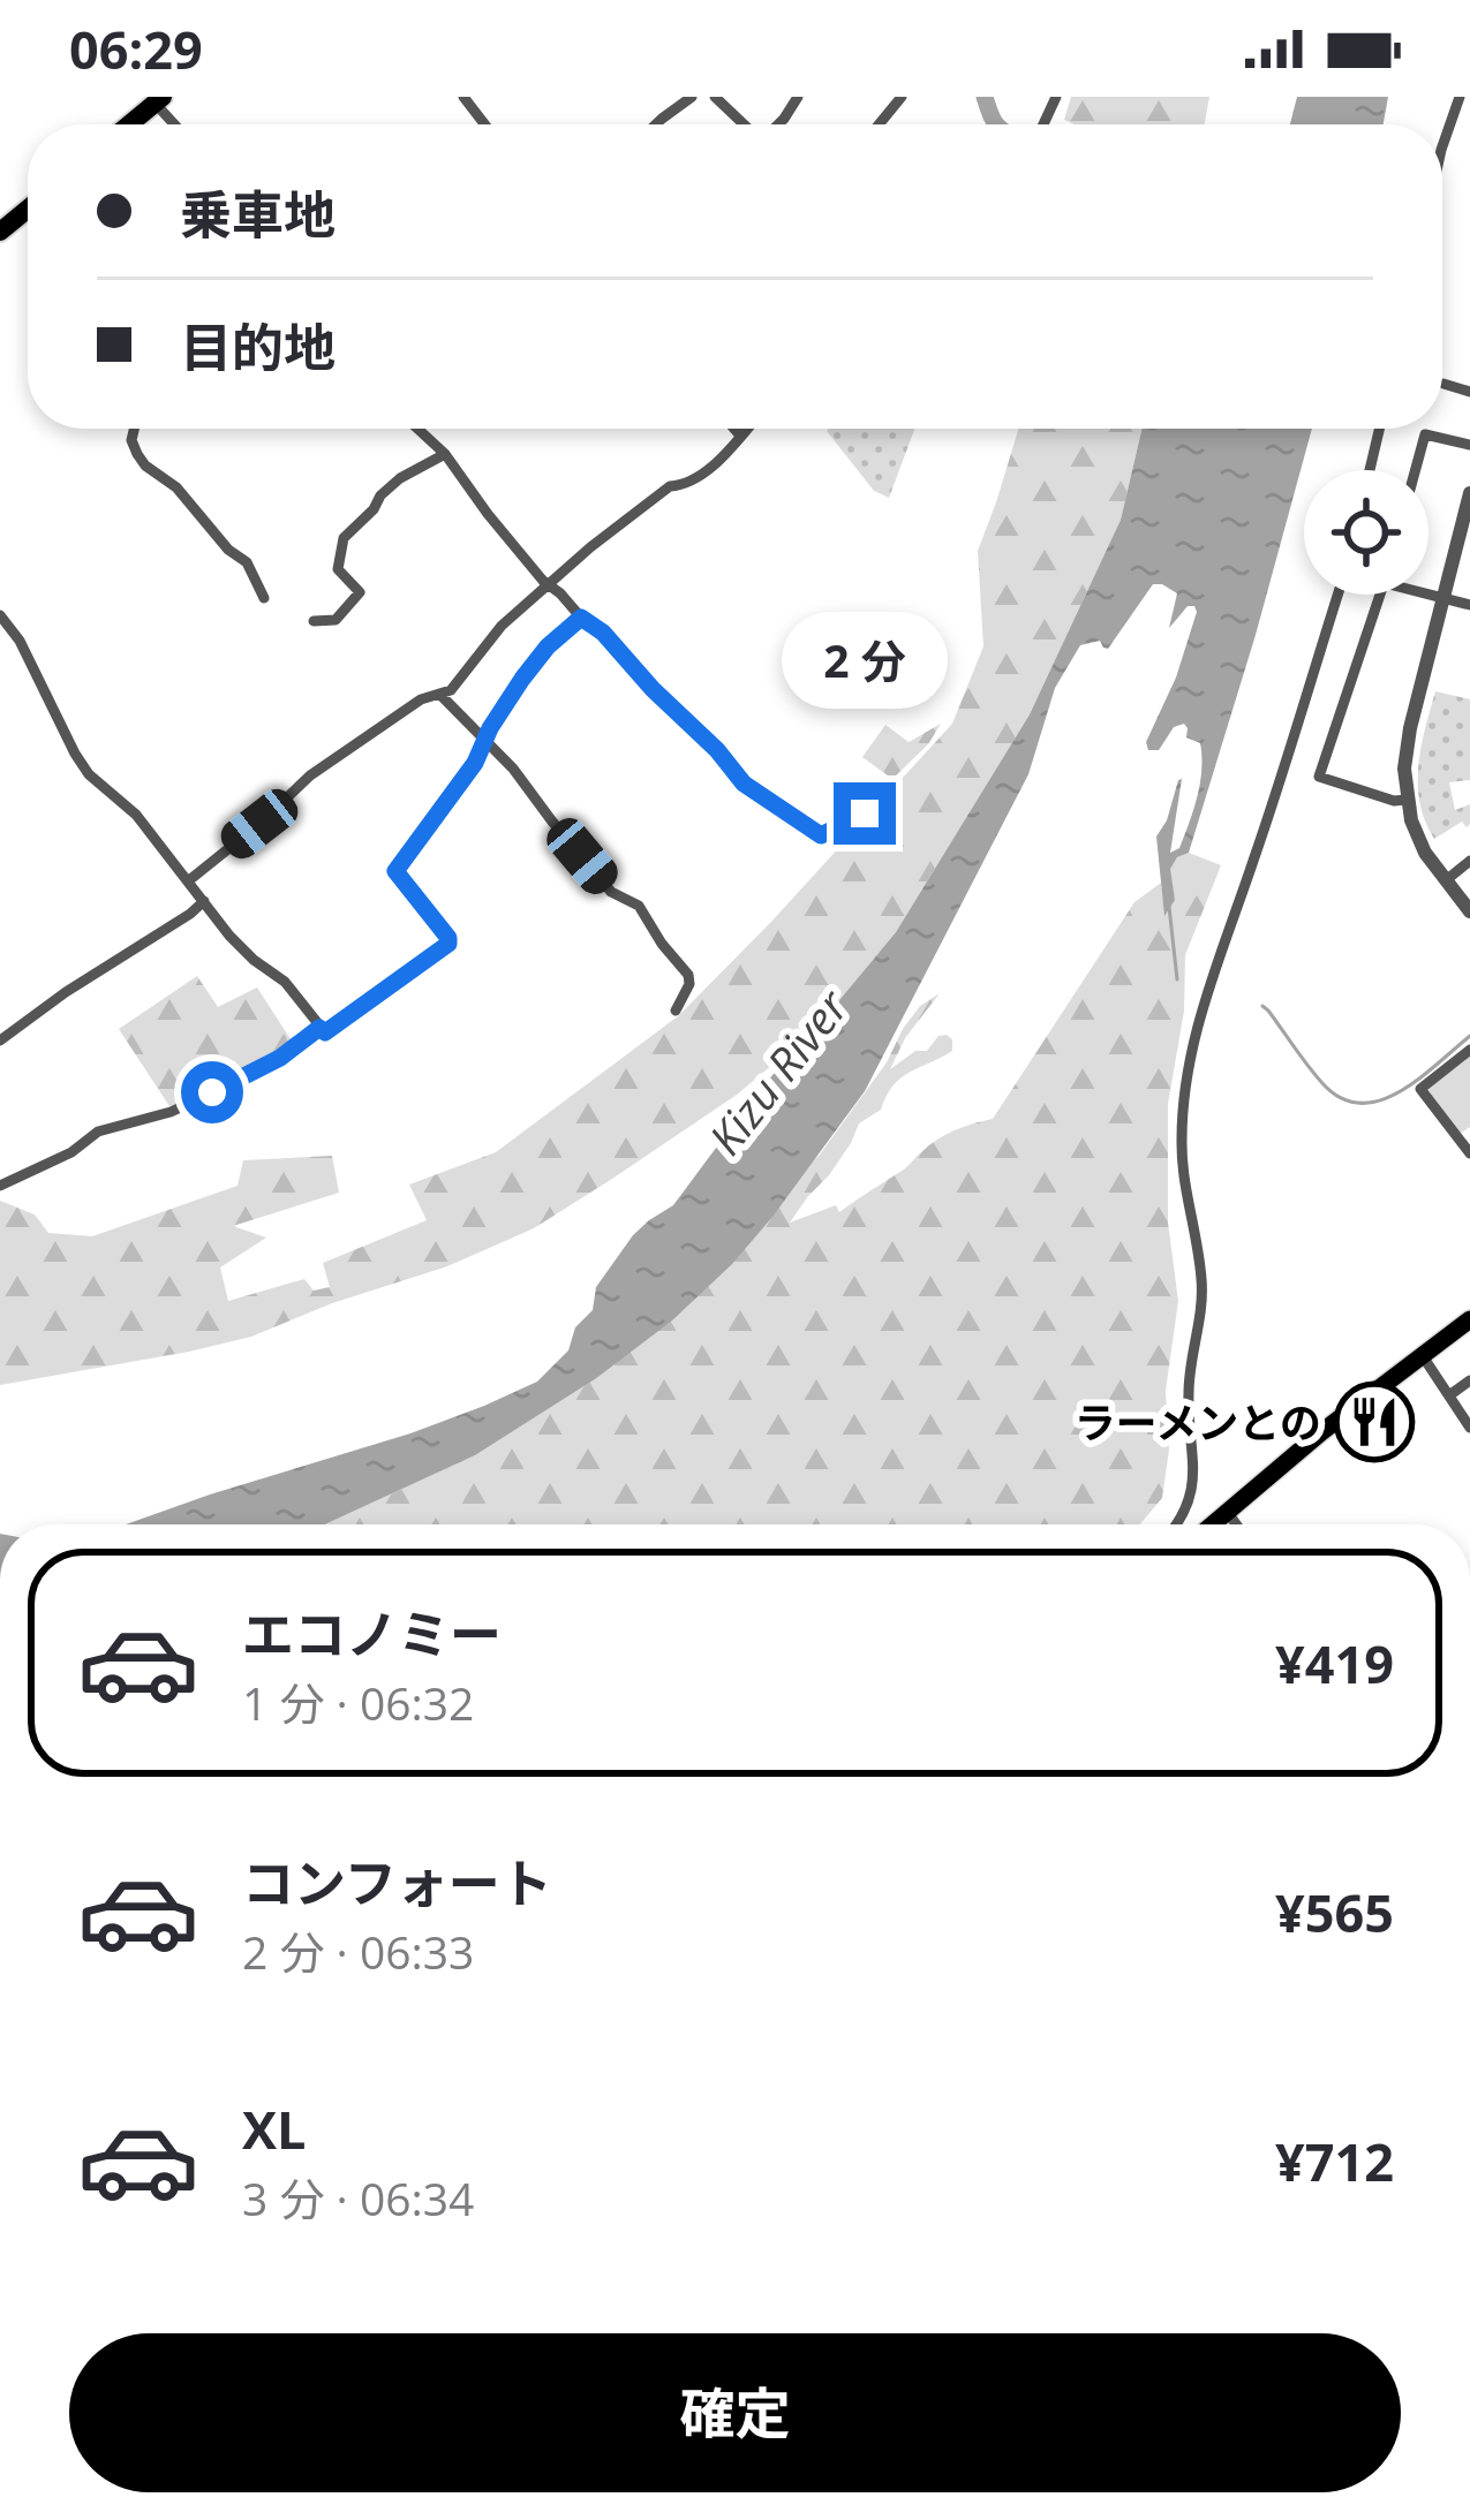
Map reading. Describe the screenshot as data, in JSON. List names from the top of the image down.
{
  "water": ["Kizu River"],
  "places": {
    "restaurant": ["ラーメンとの"]
  },
  "page": {
    "status": "06:29",
    "banner": ["乗車地", "目的地"],
    "bubble": "2 分",
    "list": [
      {
        "name": "エコノミー",
        "note": "1 分 · 06:32",
        "value": "¥419"
      },
      {
        "name": "コンフォート",
        "note": "2 分 · 06:33",
        "value": "¥565"
      },
      {
        "name": "XL",
        "note": "3 分 · 06:34",
        "value": "¥712"
      }
    ],
    "buttons": "確定"
  }
}
